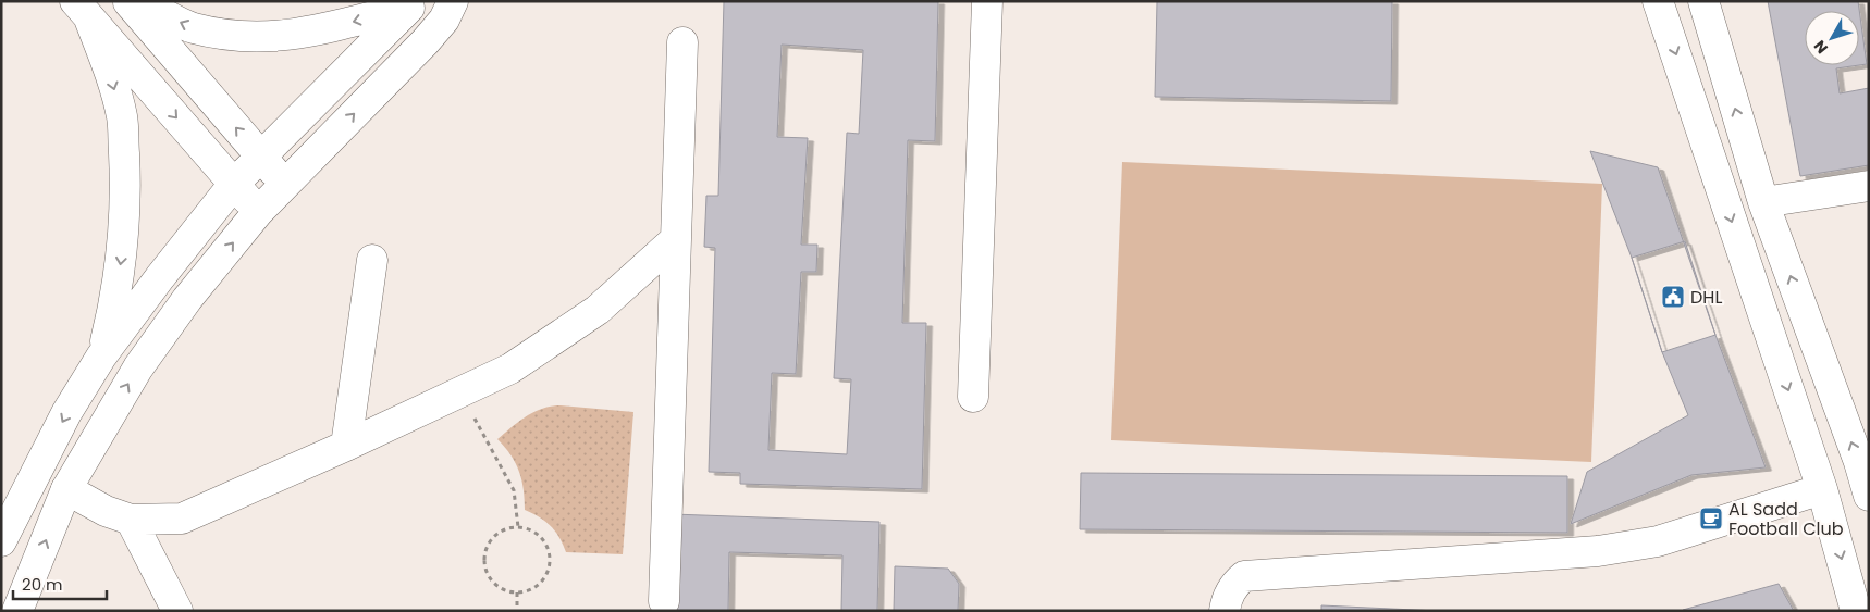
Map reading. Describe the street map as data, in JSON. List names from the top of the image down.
{
  "places": {
    "public building": ["DHL"],
    "cafe": ["AL Sadd Football Club"]
  },
  "scale_bar": "20 m",
  "north": "bottom left"
}
